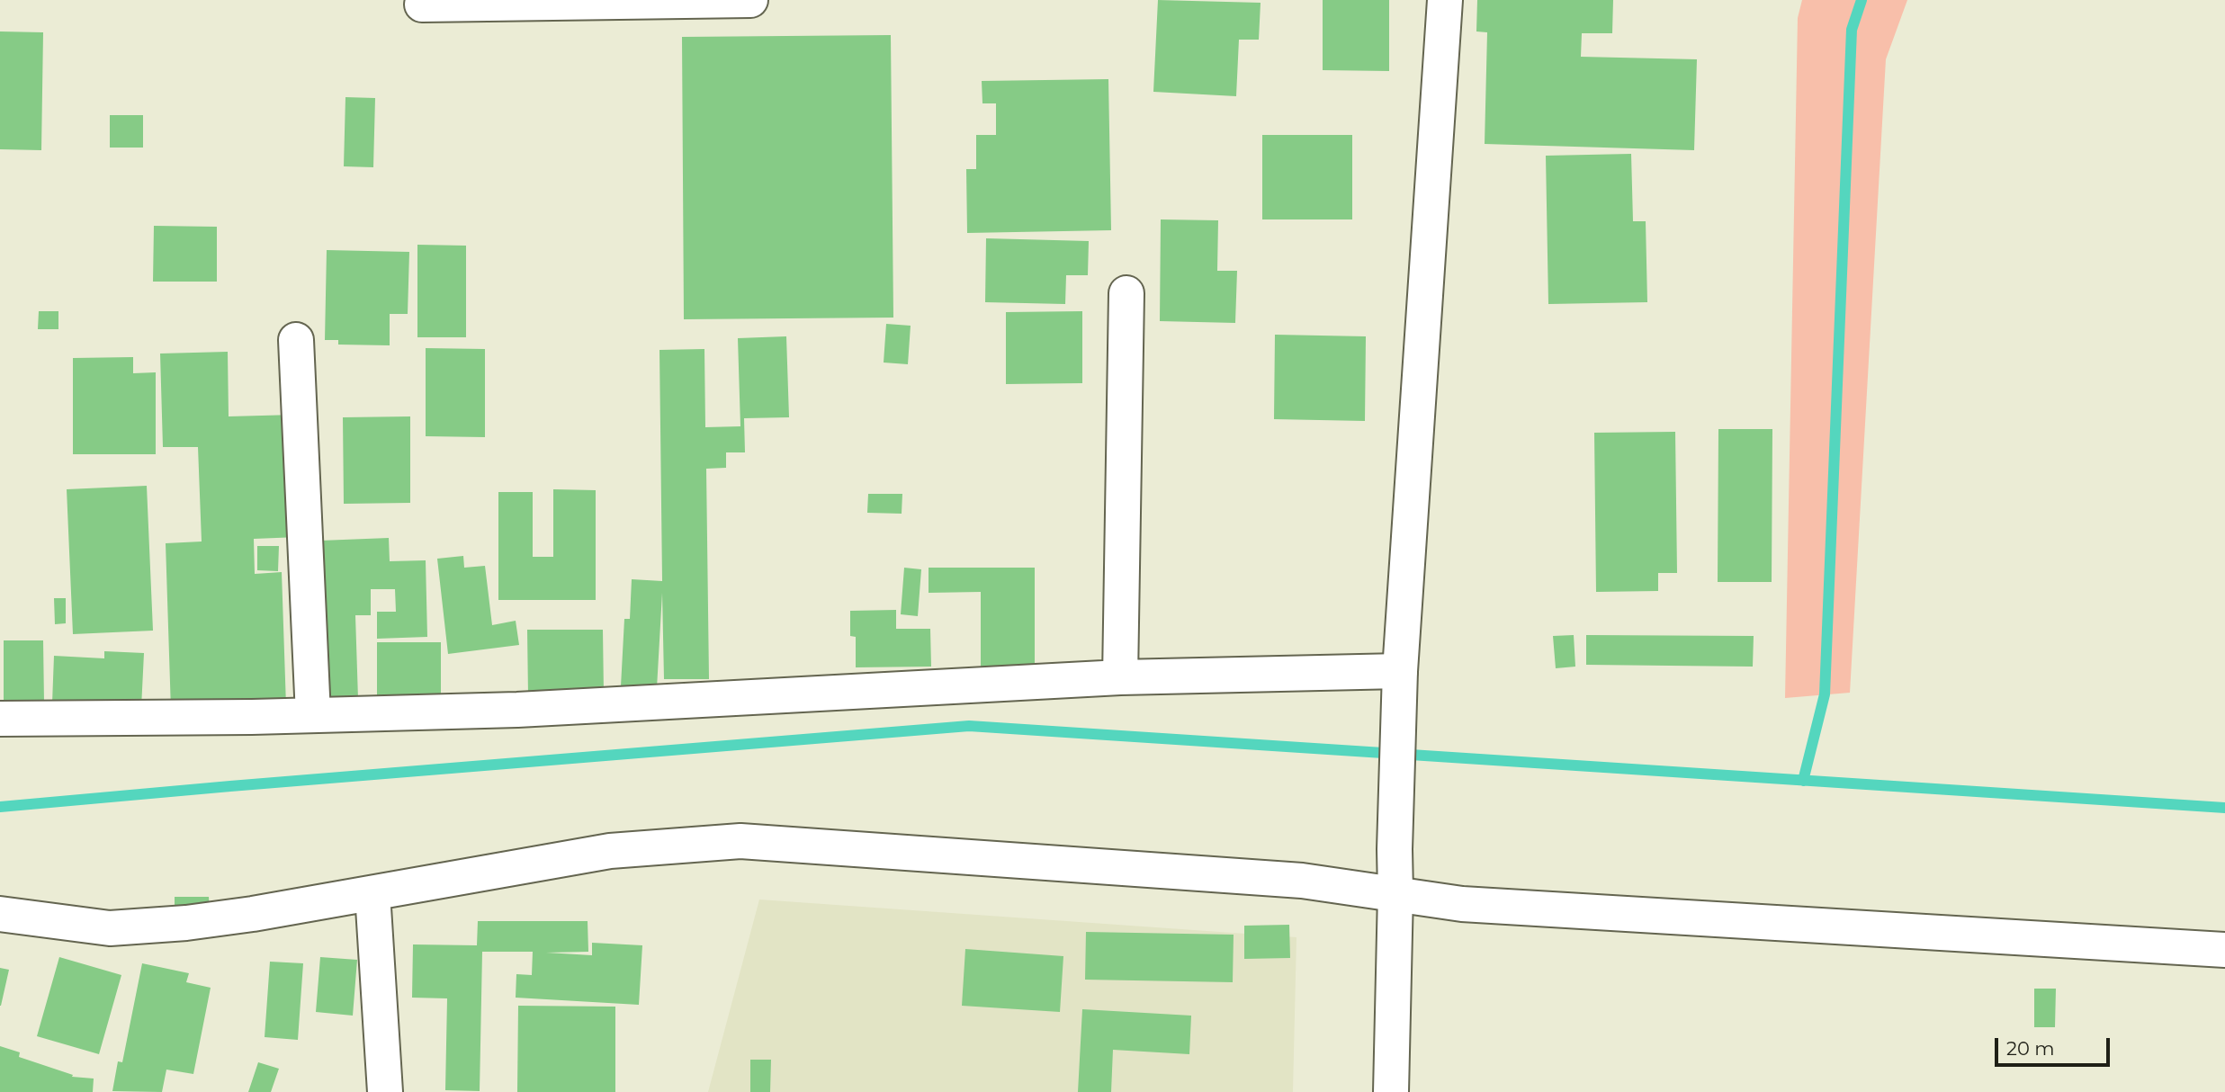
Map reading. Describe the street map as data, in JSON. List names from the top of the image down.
{
  "scale_bar": "20 m"
}
